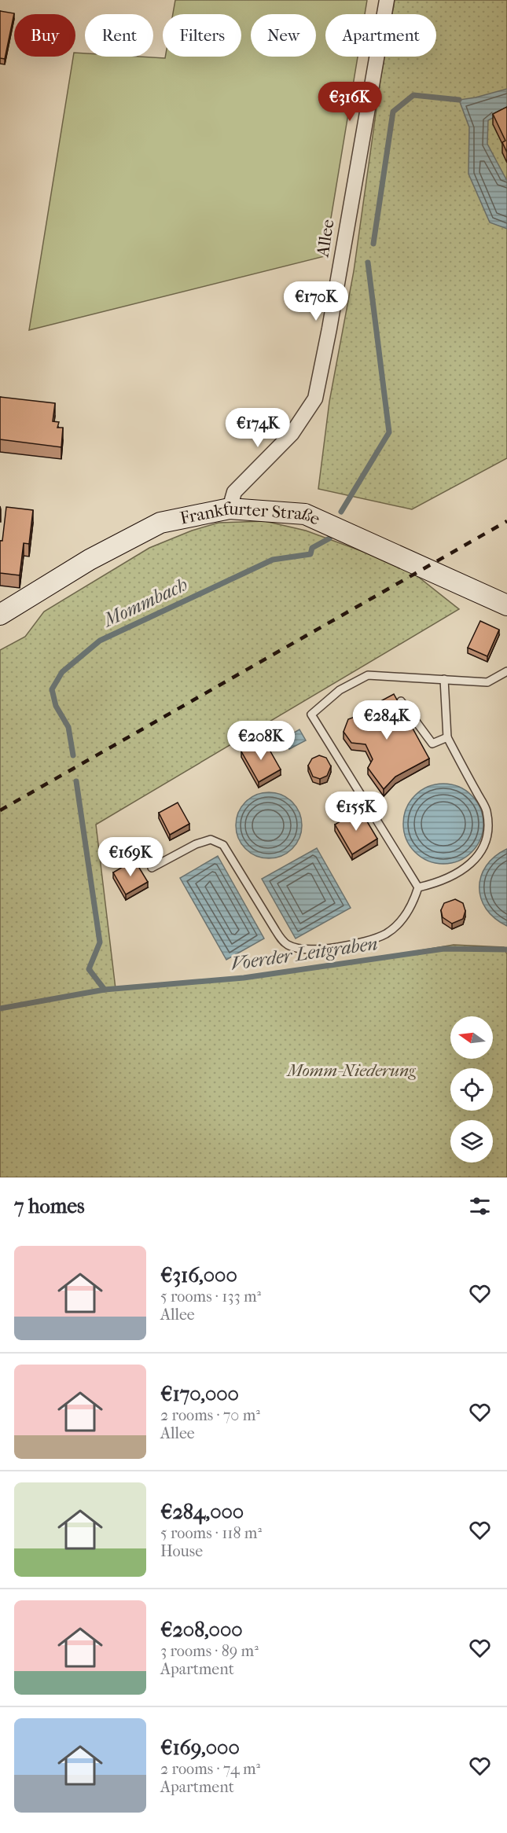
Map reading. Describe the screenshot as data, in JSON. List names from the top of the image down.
{
  "streets": {
    "main road": ["Frankfurter Straße"],
    "street": ["Allee"]
  },
  "crossings": [
    ["Allee", "Frankfurter Straße"]
  ],
  "water": ["Mommbach", "Voerder Leitgraben"],
  "parks": ["Momm-Niederung"],
  "north": "left",
  "page": {
    "chip": [
      "Buy",
      "Rent",
      "Filters",
      "New",
      "Apartment"
    ],
    "price": [
      "€316K",
      "€170K",
      "€174K",
      "€284K",
      "€208K",
      "€155K",
      "€169K"
    ],
    "heading": "7 homes",
    "list": [
      {
        "name": "€316,000",
        "note": "5 rooms · 133 m² · Allee"
      },
      {
        "name": "€170,000",
        "note": "2 rooms · 70 m² · Allee"
      },
      {
        "name": "€284,000",
        "note": "5 rooms · 118 m² · House"
      },
      {
        "name": "€208,000",
        "note": "3 rooms · 89 m² · Apartment"
      },
      {
        "name": "€169,000",
        "note": "2 rooms · 74 m² · Apartment"
      }
    ]
  }
}
